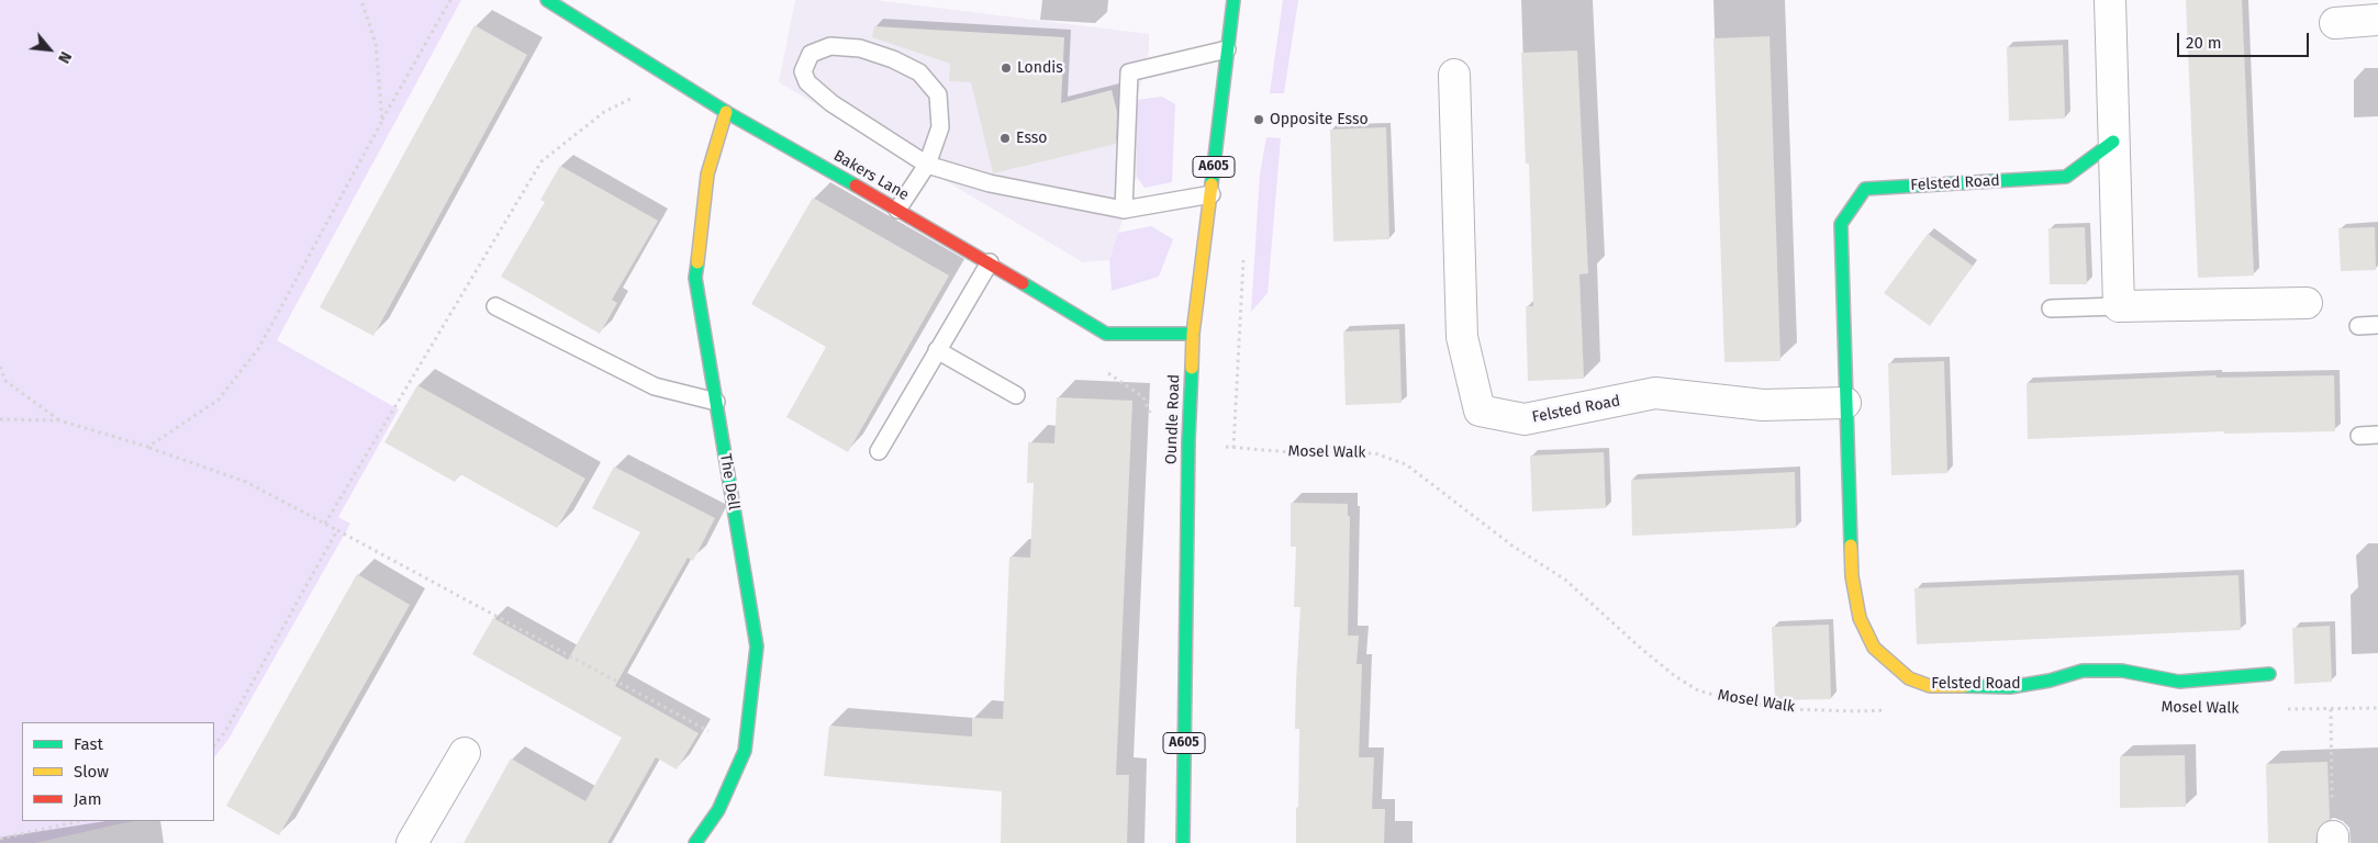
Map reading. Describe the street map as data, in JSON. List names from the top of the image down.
{
  "streets": {
    "street": [
      "A605",
      "Bakers Lane",
      "Felsted Road",
      "Oundle Road",
      "The Dell"
    ],
    "path": ["Mosel Walk"]
  },
  "crossings": [
    ["Bakers Lane", "Oundle Road"],
    ["Bakers Lane", "The Dell"]
  ],
  "places": ["Londis", "Opposite Esso", "Esso"],
  "legend": ["Fast", "Slow", "Jam"],
  "scale_bar": "20 m",
  "north": "bottom right"
}
